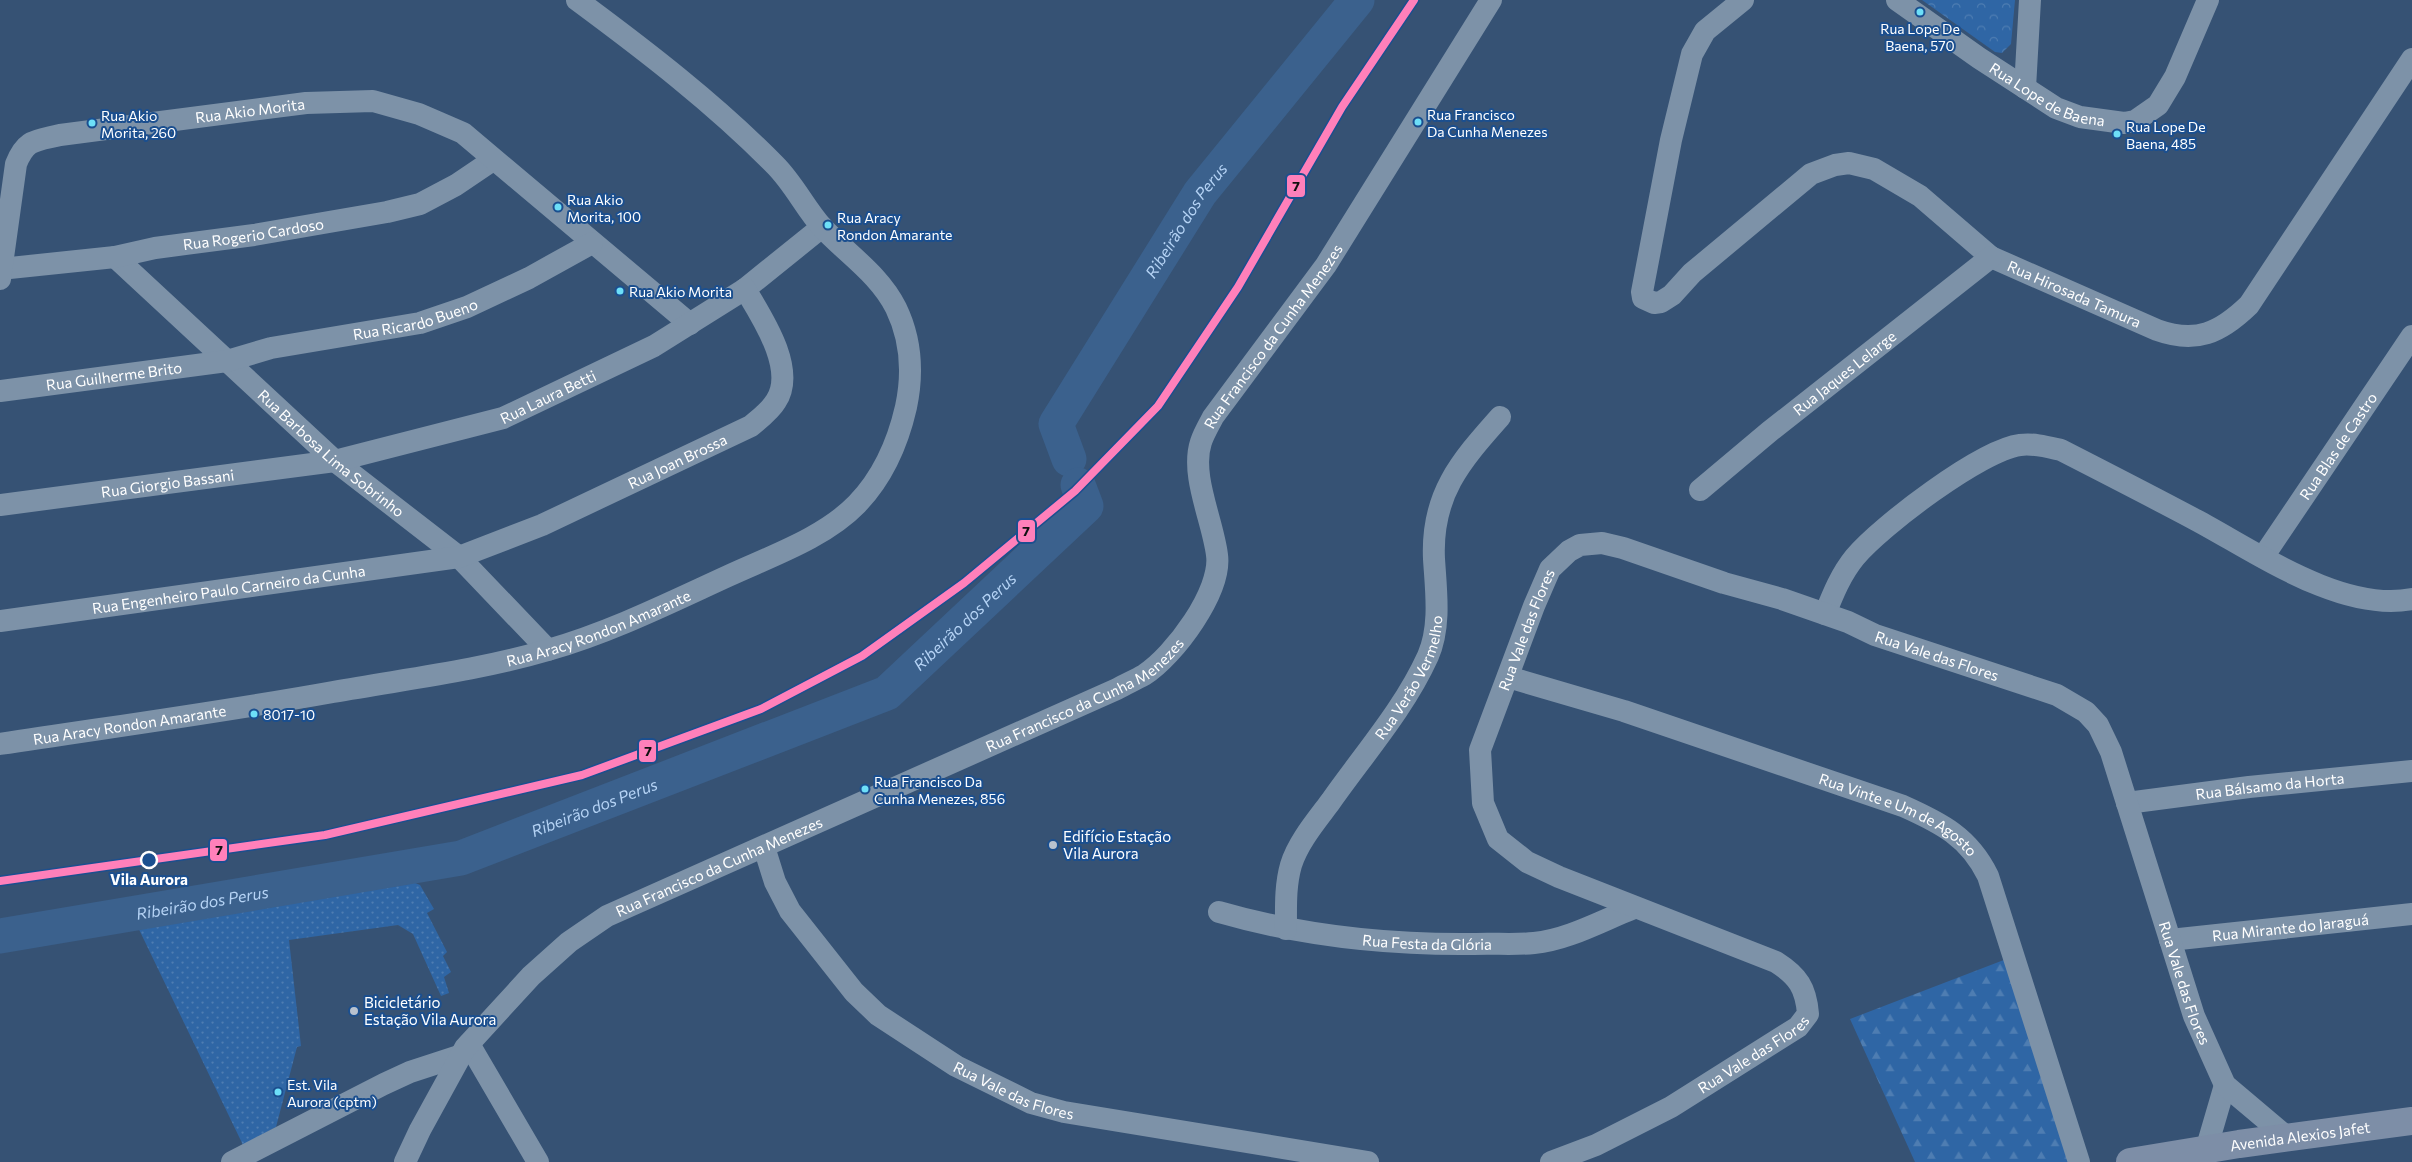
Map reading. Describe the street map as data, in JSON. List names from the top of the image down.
{
  "streets": {
    "main road": ["Avenida Alexios Jafet"],
    "street": [
      "Rua Lope de Baena",
      "Rua Akio Morita",
      "Rua Rogerio Cardoso",
      "Rua Hirosada Tamura",
      "Rua Ricardo Bueno",
      "Rua Francisco da Cunha Menezes",
      "Rua Jaques Lelarge",
      "Rua Guilherme Brito",
      "Rua Laura Betti",
      "Rua Blas de Castro",
      "Rua Barbosa Lima Sobrinho",
      "Rua Joan Brossa",
      "Rua Giorgio Bassani",
      "Rua Engenheiro Paulo Carneiro da Cunha",
      "Rua Aracy Rondon Amarante",
      "Rua Vale das Flores",
      "Rua Verão Vermelho",
      "Rua Bálsamo da Horta",
      "Rua Vinte e Um de Agosto",
      "Rua Mirante do Jaraguá",
      "Rua Festa da Glória"
    ]
  },
  "crossings": [
    ["Rua Akio Morita", "Rua Rogerio Cardoso"],
    ["Rua Akio Morita", "Rua Ricardo Bueno"],
    ["Rua Akio Morita", "Rua Laura Betti"],
    ["Rua Rogerio Cardoso", "Rua Barbosa Lima Sobrinho"],
    ["Rua Hirosada Tamura", "Rua Jaques Lelarge"],
    ["Rua Ricardo Bueno", "Rua Guilherme Brito"],
    ["Rua Ricardo Bueno", "Rua Barbosa Lima Sobrinho"],
    ["Rua Francisco da Cunha Menezes", "Rua Vale das Flores"],
    ["Rua Guilherme Brito", "Rua Barbosa Lima Sobrinho"],
    ["Rua Laura Betti", "Rua Barbosa Lima Sobrinho"],
    ["Rua Laura Betti", "Rua Joan Brossa"],
    ["Rua Laura Betti", "Rua Giorgio Bassani"],
    ["Rua Barbosa Lima Sobrinho", "Rua Joan Brossa"],
    ["Rua Barbosa Lima Sobrinho", "Rua Giorgio Bassani"],
    ["Rua Barbosa Lima Sobrinho", "Rua Engenheiro Paulo Carneiro da Cunha"],
    ["Rua Barbosa Lima Sobrinho", "Rua Aracy Rondon Amarante"],
    ["Rua Joan Brossa", "Rua Engenheiro Paulo Carneiro da Cunha"],
    ["Rua Vale das Flores", "Rua Bálsamo da Horta"],
    ["Rua Vale das Flores", "Rua Vinte e Um de Agosto"],
    ["Rua Vale das Flores", "Rua Mirante do Jaraguá"],
    ["Rua Vale das Flores", "Rua Festa da Glória"],
    ["Rua Vale das Flores", "Avenida Alexios Jafet"],
    ["Rua Verão Vermelho", "Rua Festa da Glória"]
  ],
  "water": ["Ribeirão dos Perus"],
  "places": [
    "Rua Lope De Baena, 570",
    "Rua Francisco Da Cunha Menezes",
    "Rua Akio Morita, 260",
    "Rua Lope De Baena, 485",
    "Rua Akio Morita, 100",
    "Rua Aracy Rondon Amarante",
    "Rua Akio Morita",
    "8017-10",
    "Rua Francisco Da Cunha Menezes, 856",
    "Edifício Estação Vila Aurora",
    "Vila Aurora",
    "Bicicletário Estação Vila Aurora",
    "Est. Vila Aurora (cptm)"
  ],
  "lines": ["transit line 7"]
}
